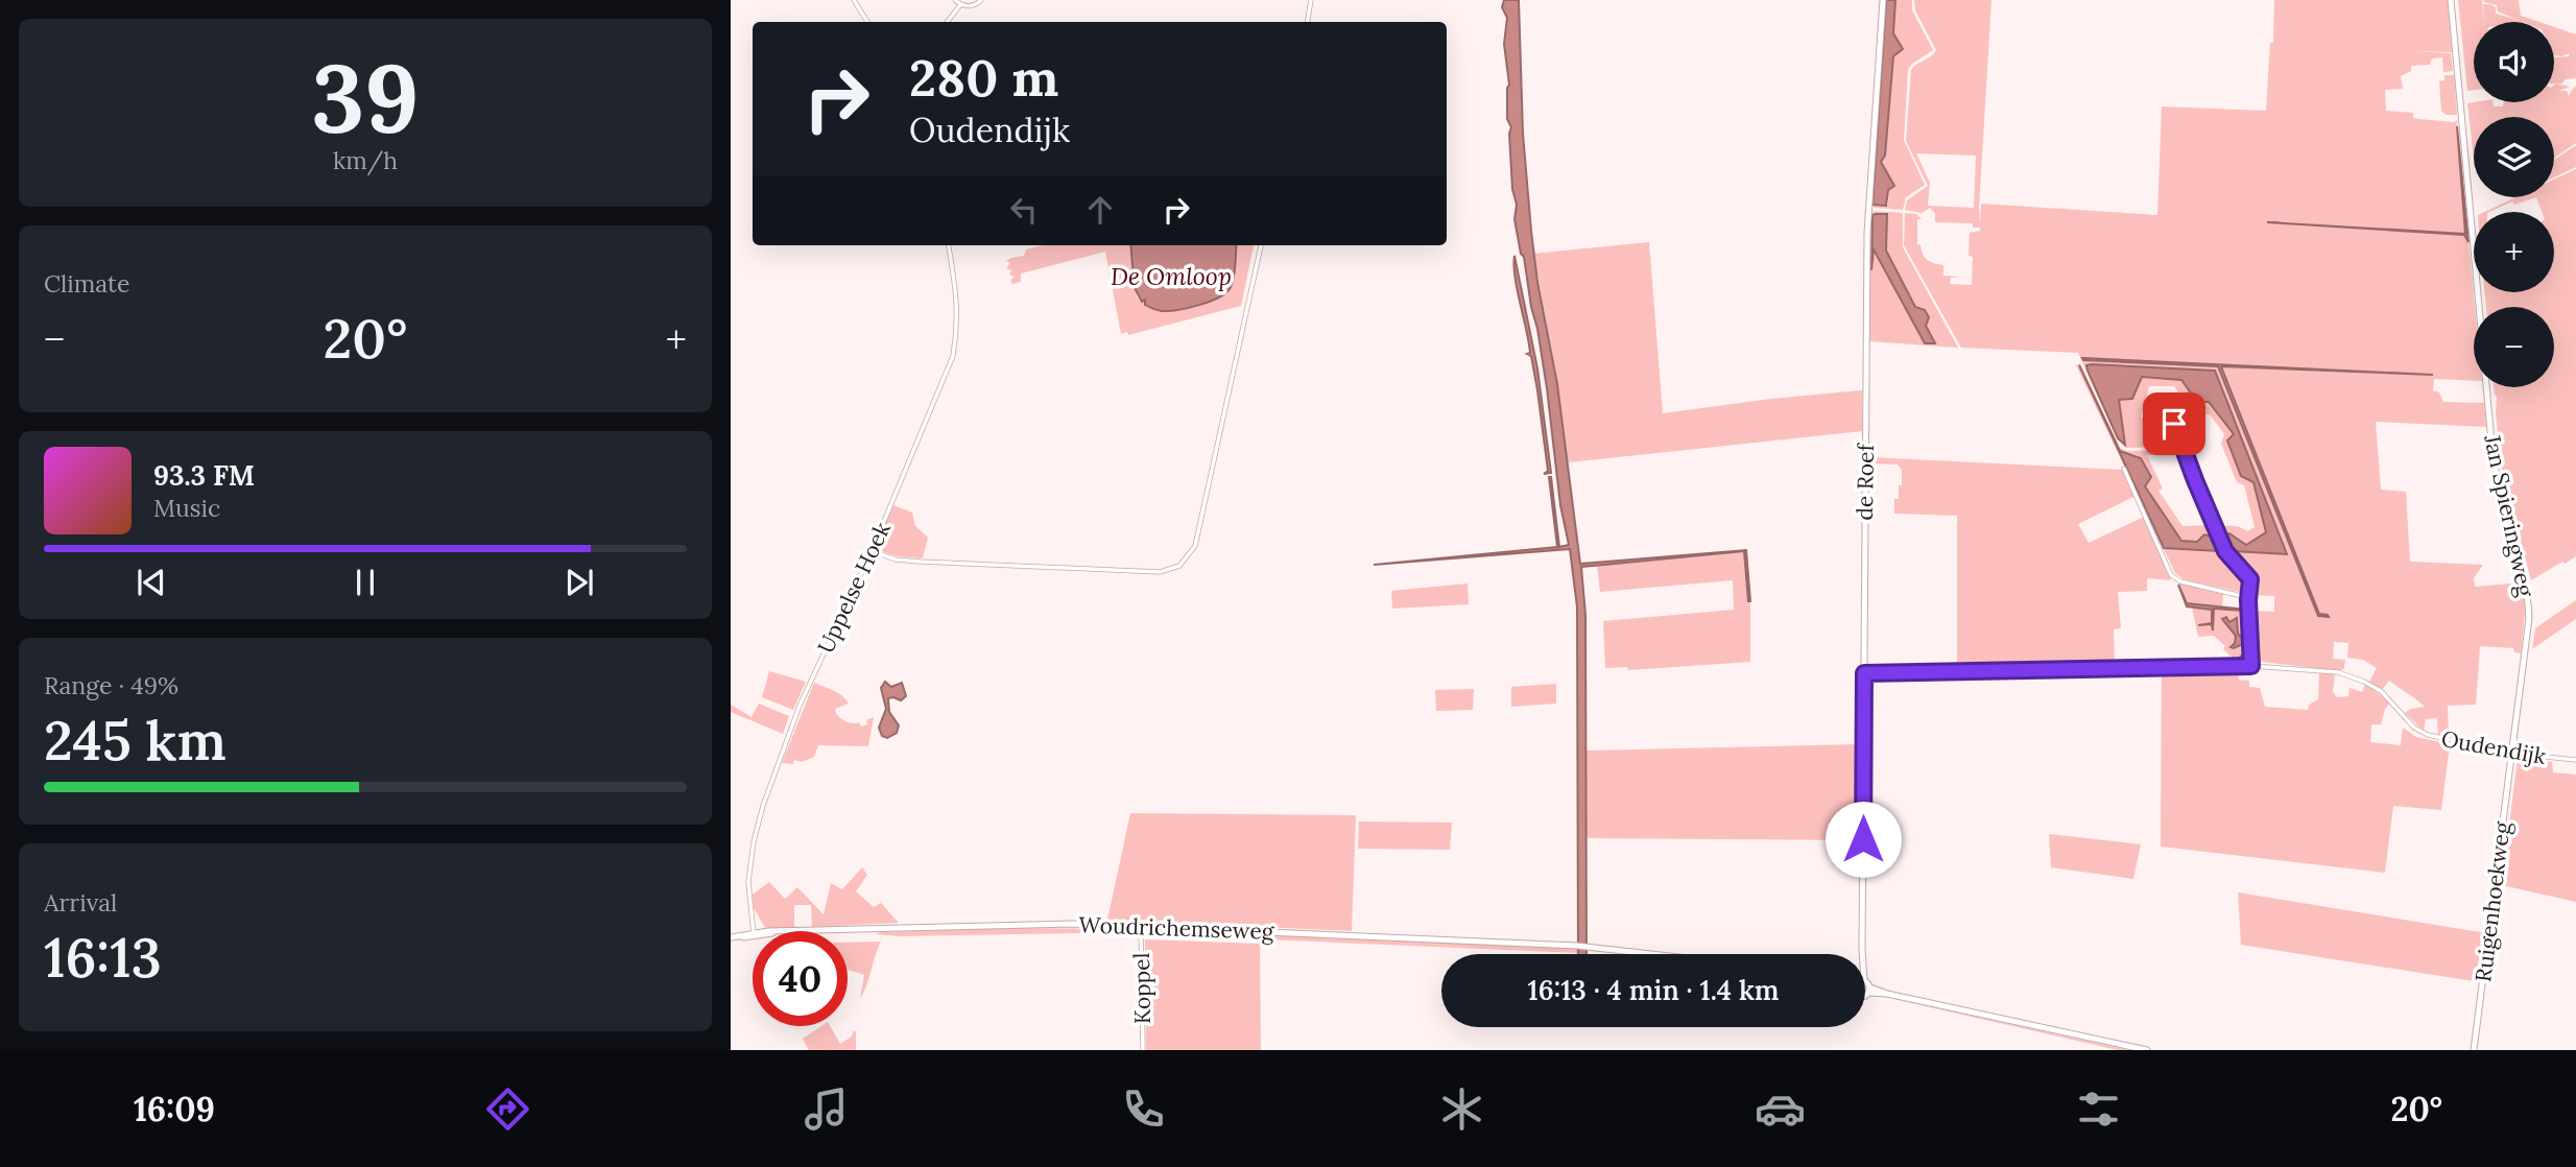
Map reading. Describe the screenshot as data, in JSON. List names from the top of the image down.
{
  "streets": {
    "street": [
      "de Roef",
      "Jan Spieringweg",
      "Uppelse Hoek",
      "Oudendijk",
      "Ruigenhoekweg",
      "Woudrichemseweg",
      "Koppel"
    ]
  },
  "crossings": [
    ["de Roef", "Oudendijk"],
    ["Jan Spieringweg", "Oudendijk"],
    ["Jan Spieringweg", "Ruigenhoekweg"],
    ["Oudendijk", "Ruigenhoekweg"],
    ["Woudrichemseweg", "Koppel"]
  ],
  "water": ["De Omloop"],
  "page": {
    "tile": [
      ["39", "km/h"],
      "Climate",
      ["Range · 49%", "245 km"],
      ["Arrival", "16:13"]
    ],
    "map_buttons": ["+", "−"],
    "turn": ["280 m", "Oudendijk"],
    "heat": ["−", "20°", "+"],
    "song": ["93.3 FM", "Music"],
    "limit": "40",
    "trip": "16:13 · 4 min · 1.4 km",
    "tabs": ["16:09", "20°"]
  }
}
